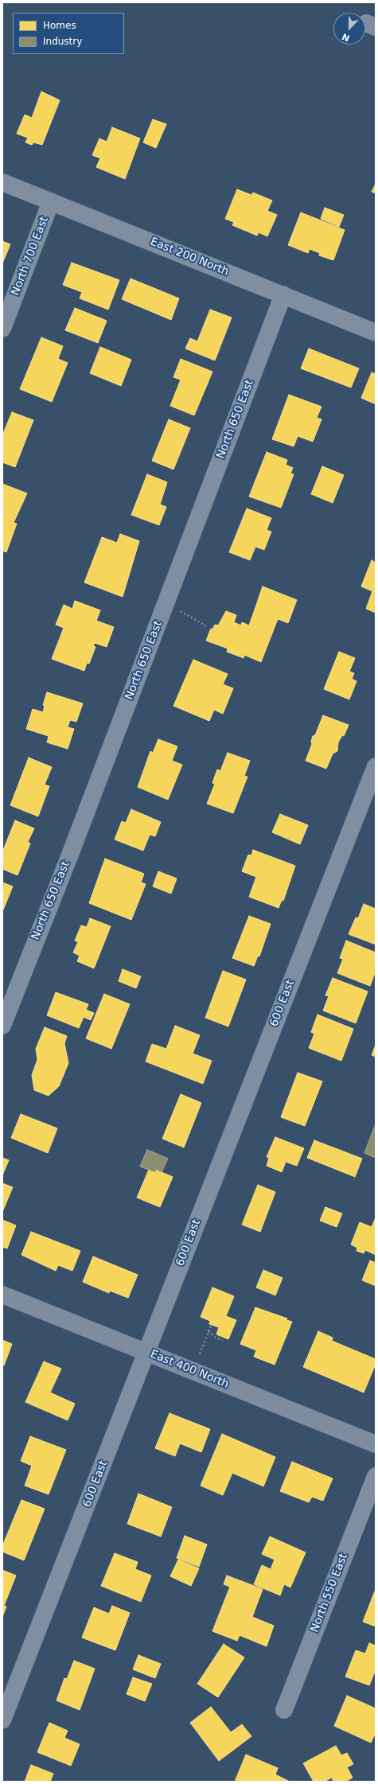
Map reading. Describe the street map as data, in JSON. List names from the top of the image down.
{
  "streets": {
    "main road": ["East 400 North"],
    "street": [
      "North 700 East",
      "East 200 North",
      "North 650 East",
      "600 East",
      "North 550 East"
    ]
  },
  "crossings": [
    ["North 700 East", "East 200 North"],
    ["East 200 North", "North 650 East"],
    ["600 East", "East 400 North"]
  ],
  "legend": ["Homes", "Industry"],
  "north": "bottom"
}
